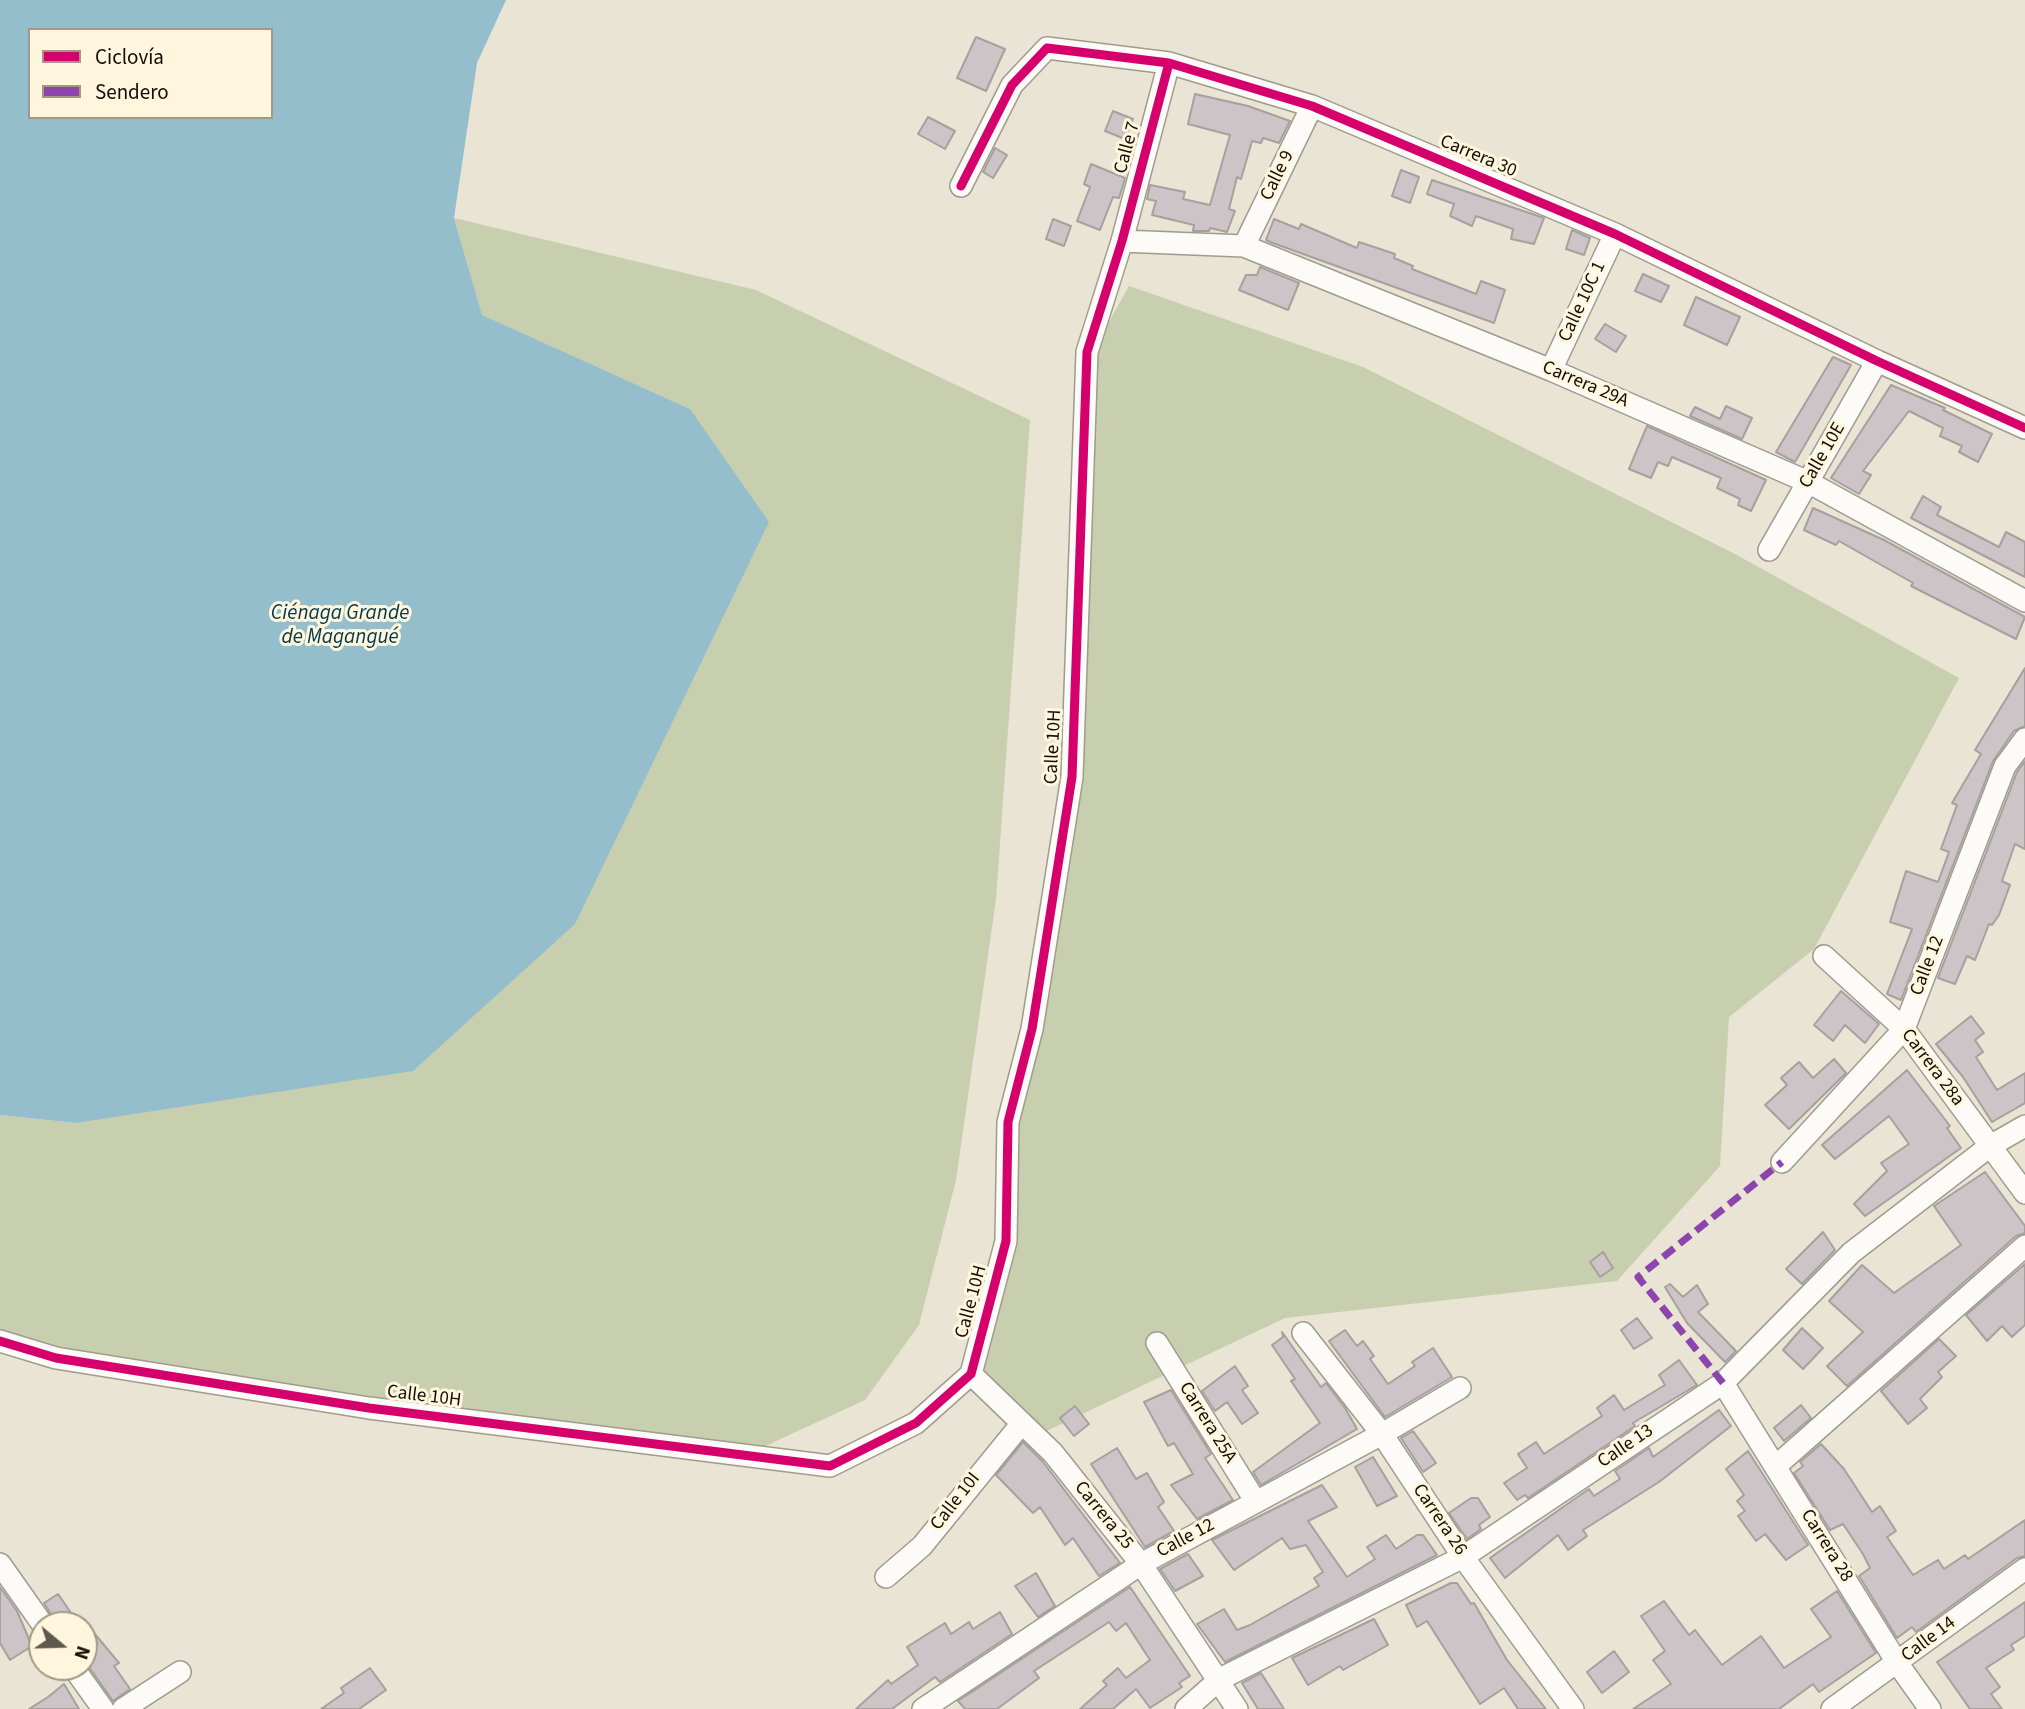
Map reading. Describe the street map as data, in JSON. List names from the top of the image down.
{
  "streets": {
    "street": [
      "Calle 7",
      "Carrera 30",
      "Calle 9",
      "Calle 10C 1",
      "Carrera 29A",
      "Calle 10E",
      "Calle 10H",
      "Calle 12",
      "Carrera 28a",
      "Carrera 25A",
      "Calle 13",
      "Calle 10I",
      "Carrera 25",
      "Carrera 26",
      "Carrera 28",
      "Calle 14"
    ]
  },
  "crossings": [
    ["Calle 7", "Carrera 30"],
    ["Calle 7", "Carrera 29A"],
    ["Calle 7", "Calle 10H"],
    ["Carrera 30", "Calle 9"],
    ["Carrera 30", "Calle 10C 1"],
    ["Carrera 30", "Calle 10E"],
    ["Calle 9", "Carrera 29A"],
    ["Calle 10C 1", "Carrera 29A"],
    ["Carrera 29A", "Calle 10E"],
    ["Carrera 29A", "Calle 10H"],
    ["Calle 10H", "Carrera 25"],
    ["Calle 12", "Carrera 28a"],
    ["Calle 12", "Carrera 25A"],
    ["Calle 12", "Carrera 25"],
    ["Calle 12", "Carrera 26"],
    ["Carrera 28a", "Calle 13"],
    ["Calle 13", "Carrera 25"],
    ["Calle 13", "Carrera 26"],
    ["Calle 13", "Carrera 28"],
    ["Calle 10I", "Carrera 25"],
    ["Carrera 28", "Calle 14"]
  ],
  "water": ["Ciénaga Grande de Magangué"],
  "legend": ["Ciclovía", "Sendero"],
  "north": "right"
}
